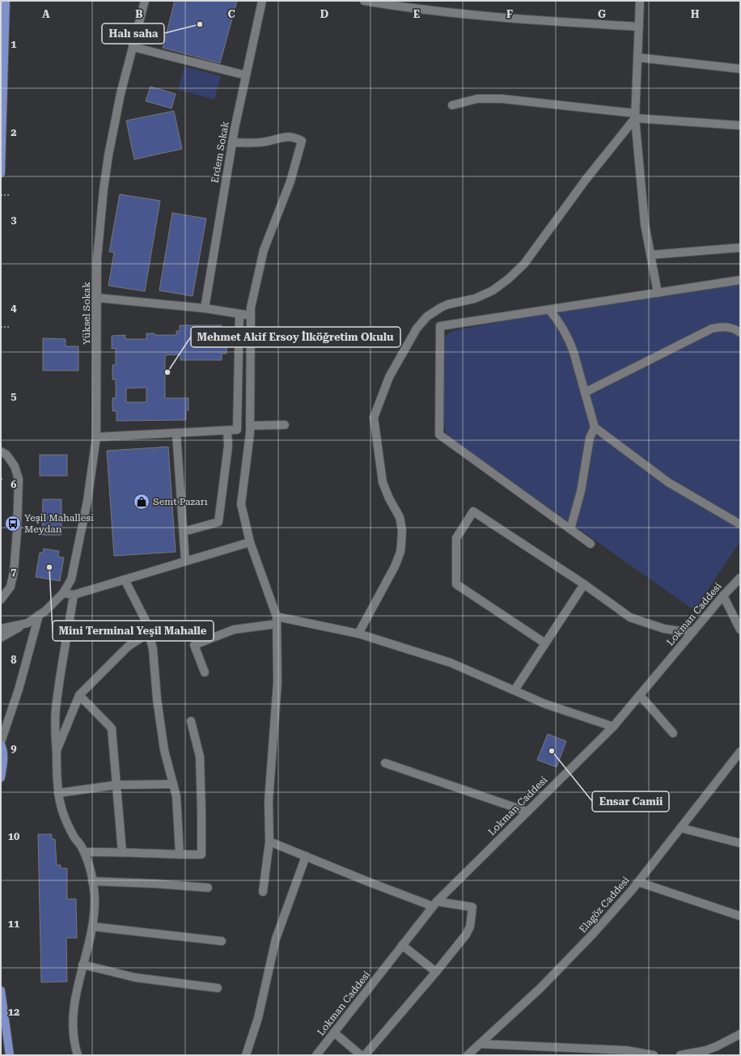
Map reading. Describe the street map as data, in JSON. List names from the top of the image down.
{
  "streets": {
    "street": [
      "Erdem Sokak",
      "Yüksel Sokak",
      "Lokman Caddesi",
      "Elagöz Caddesi"
    ]
  },
  "places": {
    "other": [
      "Halı saha",
      "Mehmet Akif Ersoy İlköğretim Okulu",
      "Mini Terminal Yeşil Mahalle",
      "Ensar Camii"
    ],
    "shop": ["Semt Pazarı"],
    "bus stop": ["Yeşil Mahallesi Meydan"]
  },
  "grid": {
    "columns": [
      "A",
      "B",
      "C",
      "D",
      "E",
      "F",
      "G",
      "H"
    ],
    "rows": [
      "1",
      "2",
      "3",
      "4",
      "5",
      "6",
      "7",
      "8",
      "9",
      "10",
      "11",
      "12"
    ]
  }
}
